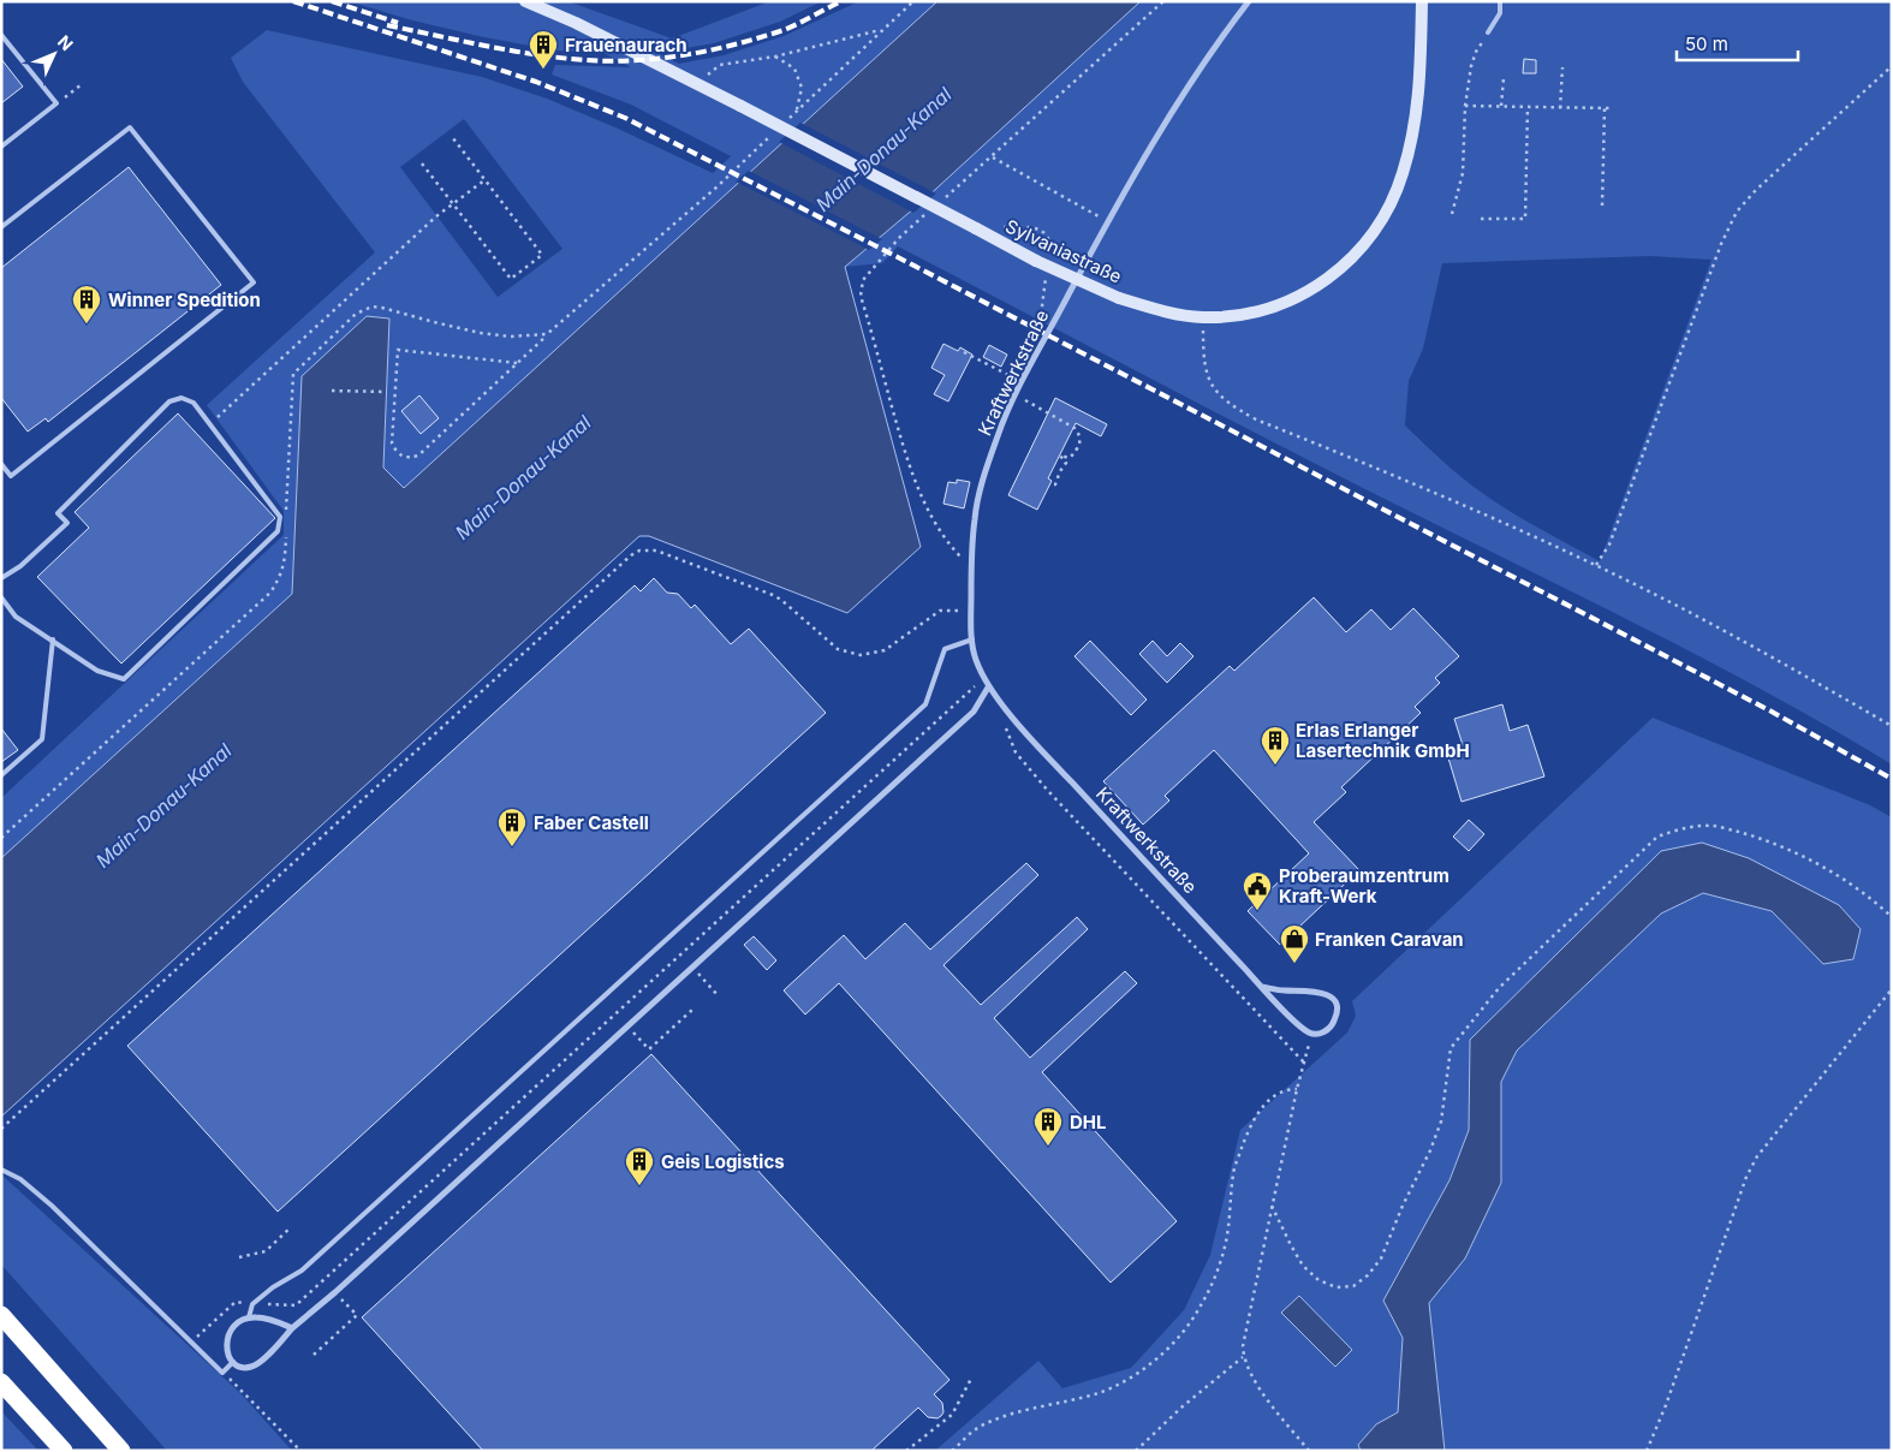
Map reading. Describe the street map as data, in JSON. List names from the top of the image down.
{
  "streets": {
    "street": ["Sylvaniastraße", "Kraftwerkstraße"]
  },
  "water": ["Main-Donau-Kanal"],
  "places": {
    "building": [
      "Frauenaurach",
      "Winner Spedition",
      "Erlas Erlanger Lasertechnik GmbH",
      "Faber Castell",
      "DHL",
      "Geis Logistics"
    ],
    "public building": ["Proberaumzentrum Kraft-Werk"],
    "shop": ["Franken Caravan"]
  },
  "scale_bar": "50 m",
  "north": "top right"
}
